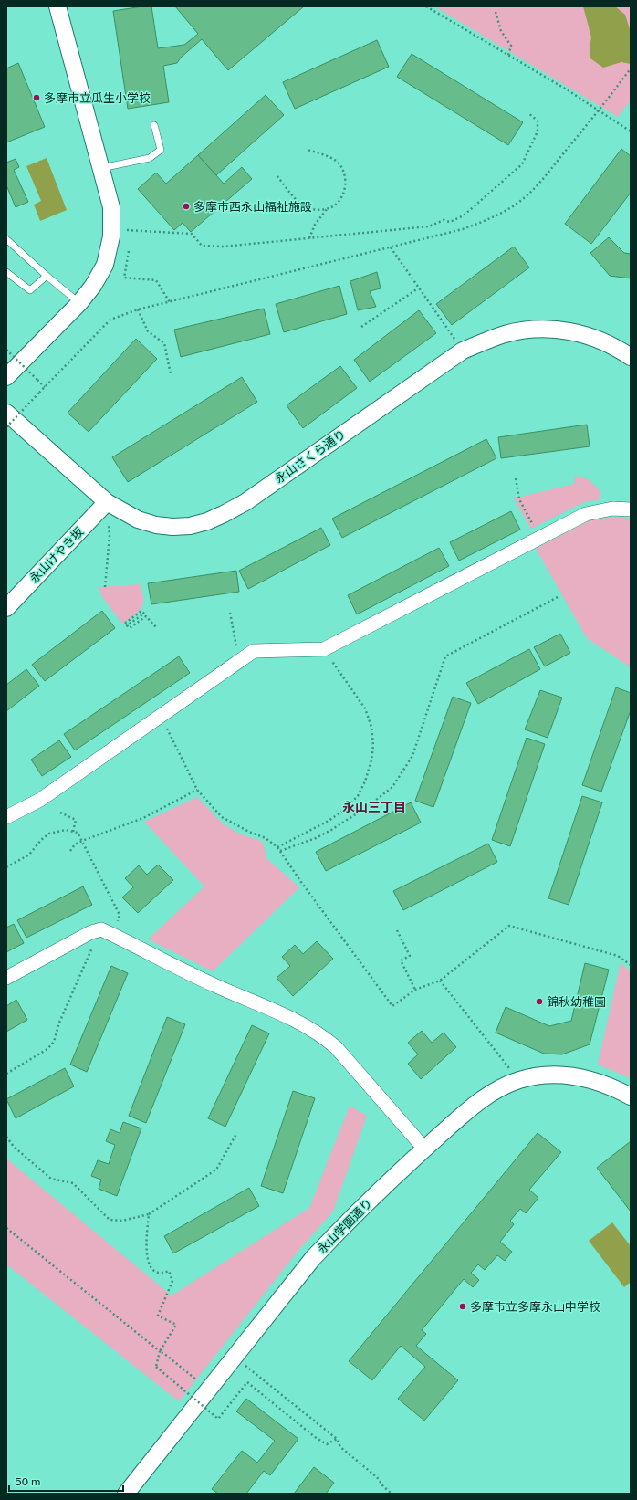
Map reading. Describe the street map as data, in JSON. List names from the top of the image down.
{
  "streets": {
    "street": ["永山さくら通り", "永山けやき坂", "永山学園通り"]
  },
  "crossings": [
    ["永山さくら通り", "永山けやき坂"]
  ],
  "districts": ["永山三丁目"],
  "places": [
    "多摩市立瓜生小学校",
    "多摩市西永山福祉施設",
    "錦秋幼稚園",
    "多摩市立多摩永山中学校"
  ],
  "scale_bar": "50 m"
}
